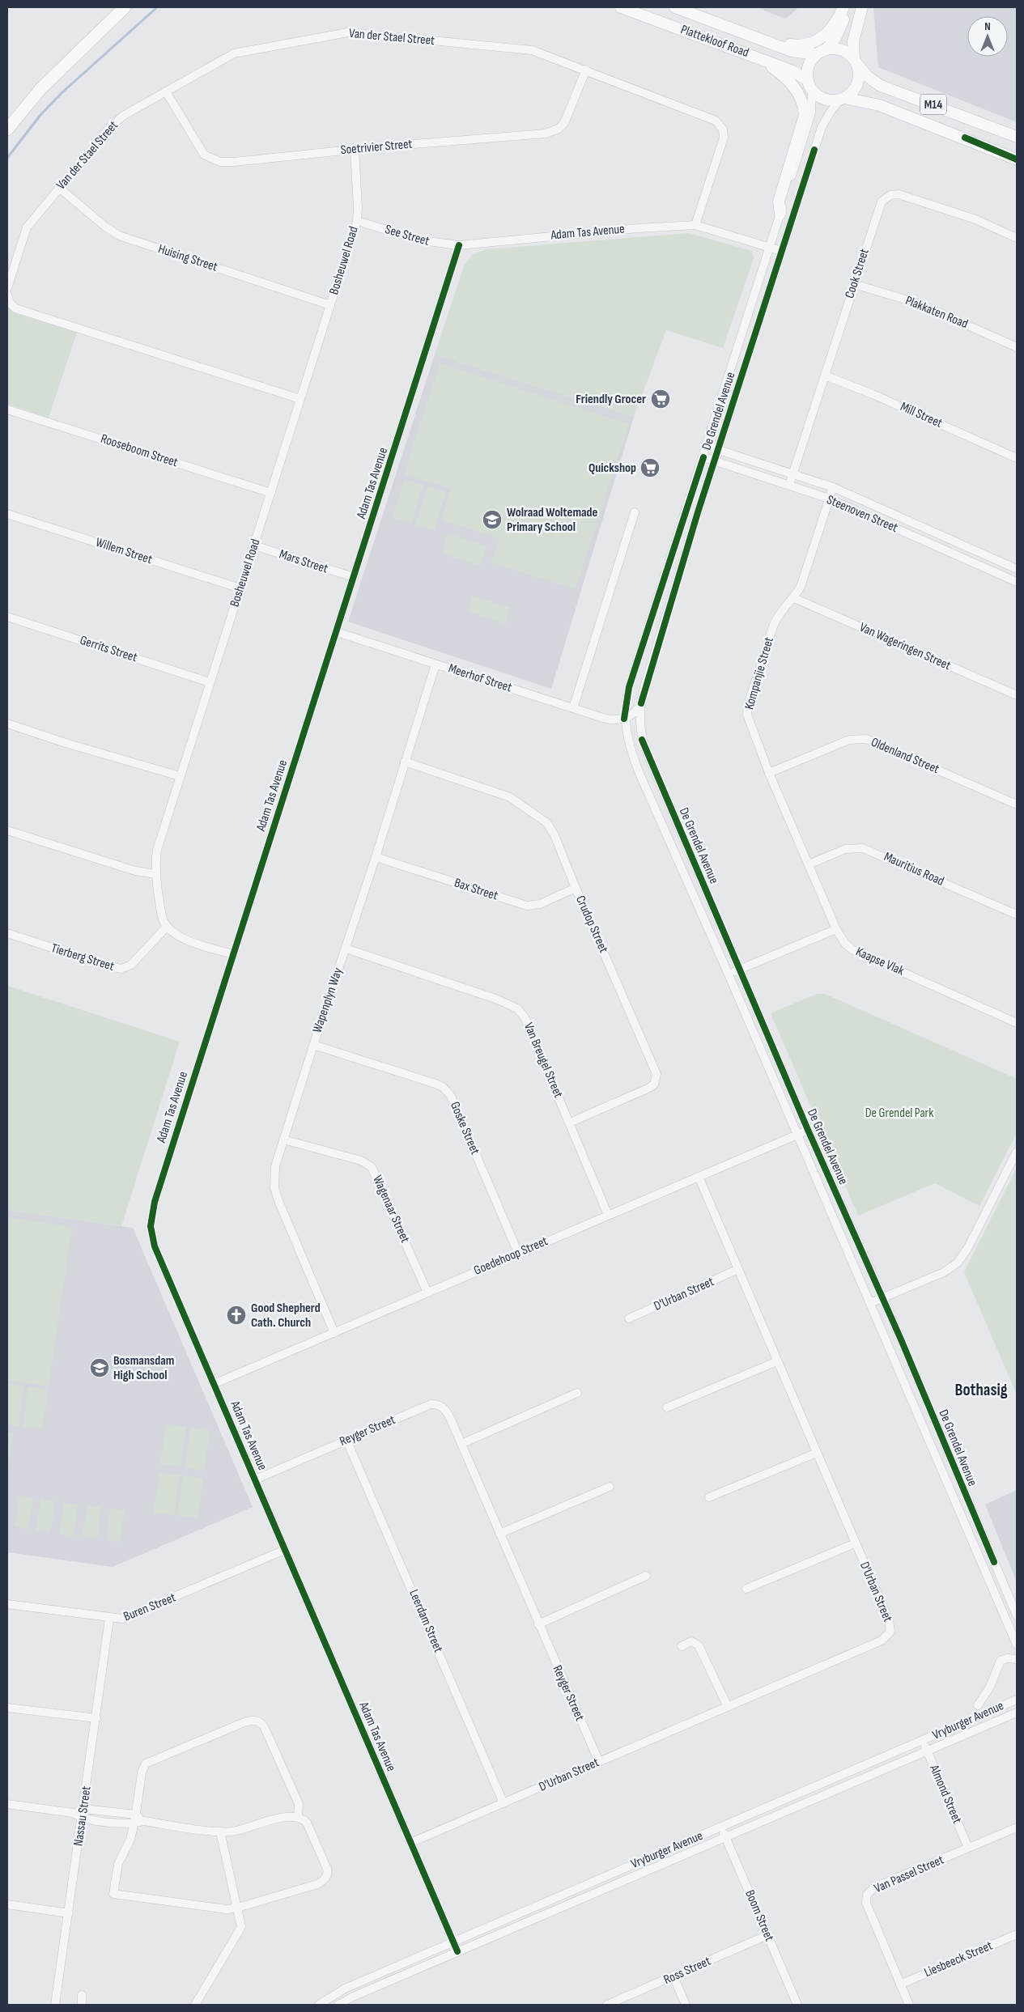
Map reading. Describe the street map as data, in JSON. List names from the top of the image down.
{
  "streets": {
    "main road": ["Plattekloof Road", "M14"],
    "street": [
      "Van der Stael Street",
      "Soetrivier Street",
      "Adam Tas Avenue",
      "See Street",
      "Huising Street",
      "Bosheuwel Road",
      "Cook Street",
      "Plakkaten Road",
      "De Grendel Avenue",
      "Mill Street",
      "Rooseboom Street",
      "Steenoven Street",
      "Willem Street",
      "Mars Street",
      "Van Wageringen Street",
      "Gerrits Street",
      "Kompanjie Street",
      "Meerhof Street",
      "Oldenland Street",
      "Mauritius Road",
      "Bax Street",
      "Crudop Street",
      "Tierberg Street",
      "Kaapse Vlak",
      "Wapenplyn Way",
      "Van Breugel Street",
      "Goske Street",
      "Wagenaar Street",
      "Goedehoop Street",
      "D'Urban Street",
      "Reyger Street",
      "Buren Street",
      "Leerdam Street",
      "Vryburger Avenue",
      "Almond Street",
      "Nassau Street",
      "Van Passel Street",
      "Boom Street",
      "Liesbeeck Street",
      "Ross Street"
    ]
  },
  "crossings": [
    ["Van der Stael Street", "Soetrivier Street"],
    ["Van der Stael Street", "Adam Tas Avenue"],
    ["Van der Stael Street", "Huising Street"],
    ["Plattekloof Road", "M14"],
    ["Plattekloof Road", "De Grendel Avenue"],
    ["M14", "De Grendel Avenue"],
    ["Soetrivier Street", "Bosheuwel Road"],
    ["Adam Tas Avenue", "See Street"],
    ["Adam Tas Avenue", "De Grendel Avenue"],
    ["Adam Tas Avenue", "Mars Street"],
    ["Adam Tas Avenue", "Meerhof Street"],
    ["Adam Tas Avenue", "Goedehoop Street"],
    ["Adam Tas Avenue", "D'Urban Street"],
    ["Adam Tas Avenue", "Reyger Street"],
    ["Adam Tas Avenue", "Buren Street"],
    ["Adam Tas Avenue", "Vryburger Avenue"],
    ["See Street", "Bosheuwel Road"],
    ["Huising Street", "Bosheuwel Road"],
    ["Bosheuwel Road", "Rooseboom Street"],
    ["Bosheuwel Road", "Willem Street"],
    ["Bosheuwel Road", "Mars Street"],
    ["Bosheuwel Road", "Gerrits Street"],
    ["Bosheuwel Road", "Tierberg Street"],
    ["Cook Street", "Plakkaten Road"],
    ["Cook Street", "Mill Street"],
    ["Cook Street", "Steenoven Street"],
    ["De Grendel Avenue", "Steenoven Street"],
    ["De Grendel Avenue", "Meerhof Street"],
    ["De Grendel Avenue", "Goedehoop Street"],
    ["Steenoven Street", "Kompanjie Street"],
    ["Van Wageringen Street", "Kompanjie Street"],
    ["Kompanjie Street", "Oldenland Street"],
    ["Kompanjie Street", "Mauritius Road"],
    ["Kompanjie Street", "Kaapse Vlak"],
    ["Meerhof Street", "Wapenplyn Way"],
    ["Bax Street", "Crudop Street"],
    ["Bax Street", "Wapenplyn Way"],
    ["Crudop Street", "Wapenplyn Way"],
    ["Crudop Street", "Van Breugel Street"],
    ["Wapenplyn Way", "Van Breugel Street"],
    ["Wapenplyn Way", "Goske Street"],
    ["Wapenplyn Way", "Wagenaar Street"],
    ["Wapenplyn Way", "Goedehoop Street"],
    ["Van Breugel Street", "Goedehoop Street"],
    ["Goske Street", "Goedehoop Street"],
    ["Wagenaar Street", "Goedehoop Street"],
    ["Goedehoop Street", "D'Urban Street"],
    ["D'Urban Street", "Reyger Street"],
    ["D'Urban Street", "Leerdam Street"],
    ["Reyger Street", "Leerdam Street"],
    ["Buren Street", "Nassau Street"],
    ["Vryburger Avenue", "Almond Street"],
    ["Vryburger Avenue", "Boom Street"],
    ["Almond Street", "Van Passel Street"],
    ["Van Passel Street", "Liesbeeck Street"],
    ["Boom Street", "Ross Street"]
  ],
  "districts": ["Bothasig"],
  "parks": ["De Grendel Park"],
  "places": {
    "supermarket": ["Friendly Grocer", "Quickshop"],
    "school or university": ["Wolraad Woltemade Primary School", "Bosmansdam High School"],
    "church": ["Good Shepherd Cath. Church"]
  },
  "north": "top"
}
